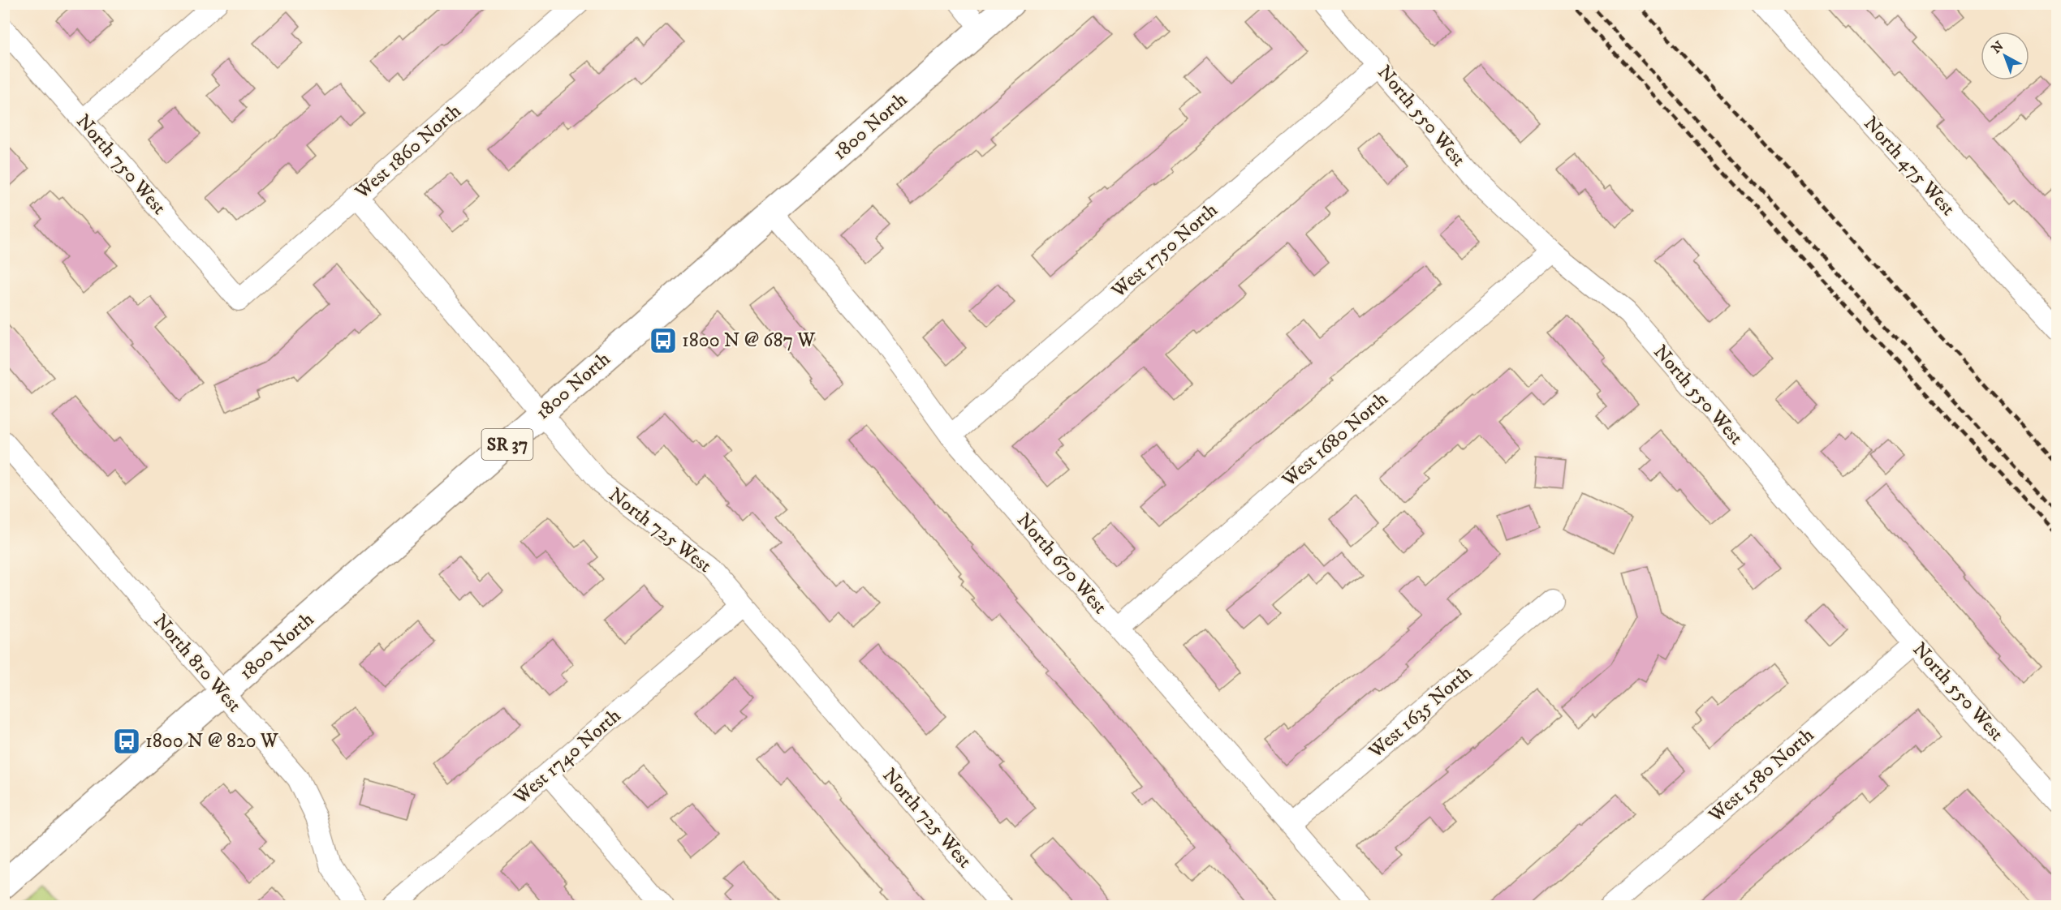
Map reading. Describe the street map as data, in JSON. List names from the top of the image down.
{
  "streets": {
    "main road": ["1800 North", "SR 37"],
    "street": [
      "North 550 West",
      "West 1860 North",
      "North 750 West",
      "North 475 West",
      "West 1750 North",
      "West 1680 North",
      "North 725 West",
      "North 670 West",
      "North 810 West",
      "West 1635 North",
      "West 1740 North",
      "West 1580 North"
    ]
  },
  "crossings": [
    ["North 550 West", "West 1750 North"],
    ["North 550 West", "West 1680 North"],
    ["North 550 West", "West 1580 North"],
    ["1800 North", "North 725 West"],
    ["1800 North", "North 670 West"],
    ["1800 North", "North 810 West"],
    ["West 1860 North", "North 750 West"],
    ["West 1860 North", "North 725 West"],
    ["West 1750 North", "North 670 West"],
    ["West 1680 North", "North 670 West"],
    ["North 725 West", "West 1740 North"],
    ["North 670 West", "West 1635 North"]
  ],
  "places": {
    "bus stop": ["1800 N @ 687 W", "1800 N @ 820 W"]
  },
  "north": "top left"
}
